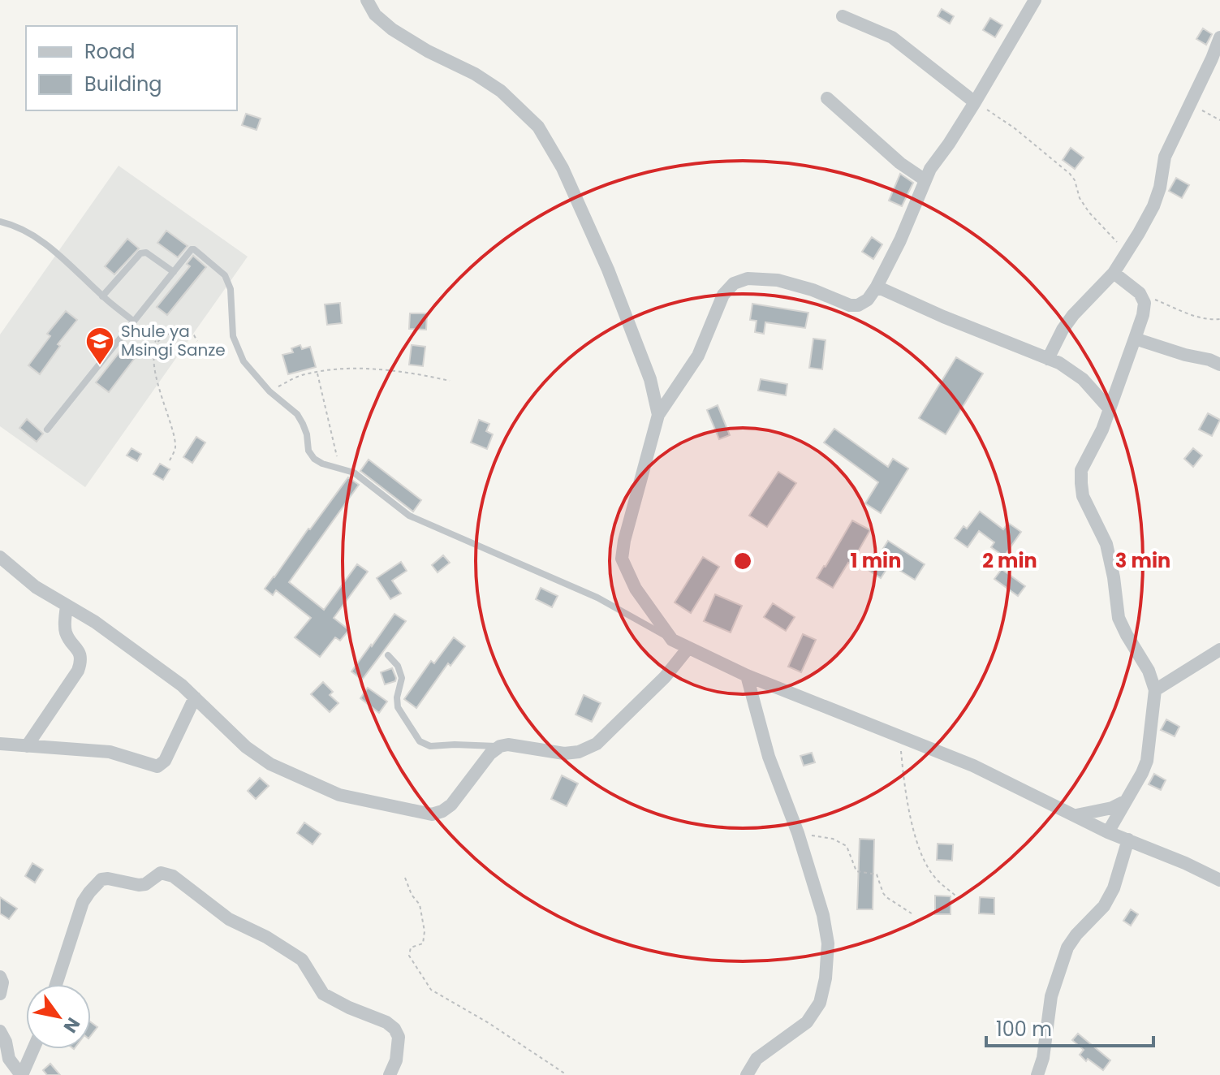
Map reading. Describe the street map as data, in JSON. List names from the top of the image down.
{
  "places": {
    "school or university": ["Shule ya Msingi Sanze"]
  },
  "legend": ["Road", "Building"],
  "scale_bar": "100 m",
  "north": "bottom right",
  "rings": ["1 min", "2 min", "3 min"]
}
